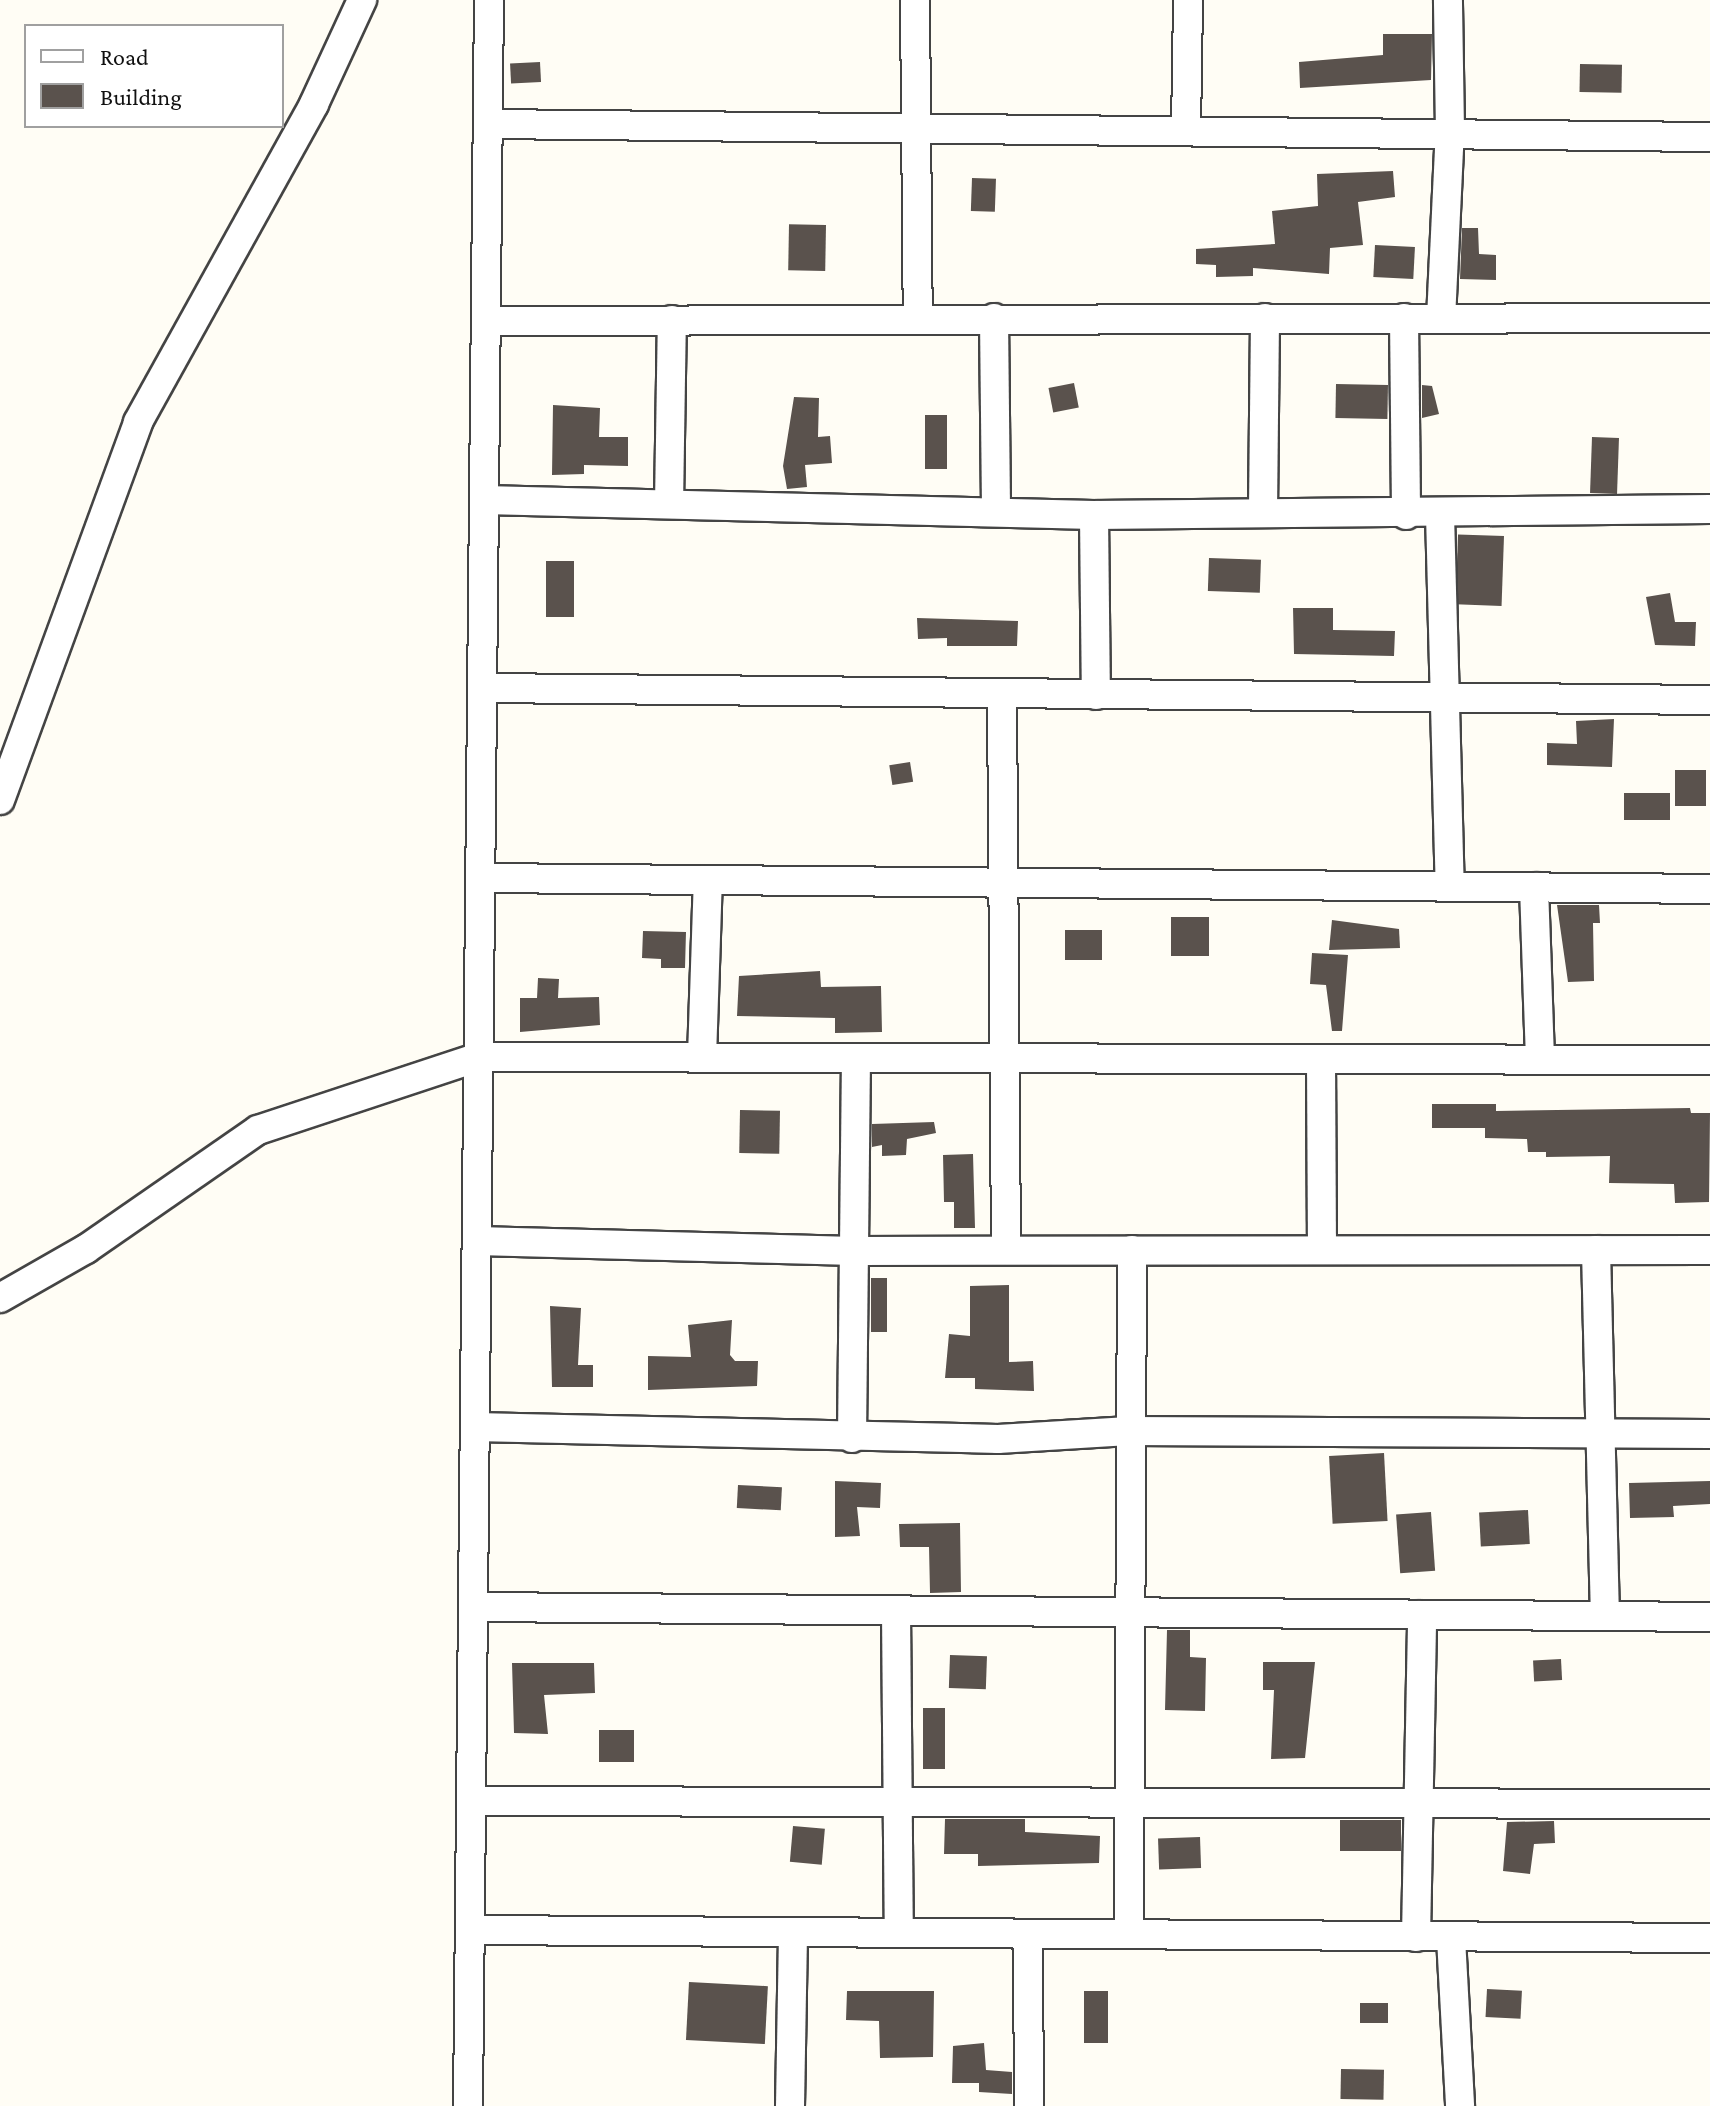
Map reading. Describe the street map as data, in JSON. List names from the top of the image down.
{
  "legend": ["Road", "Building"]
}
